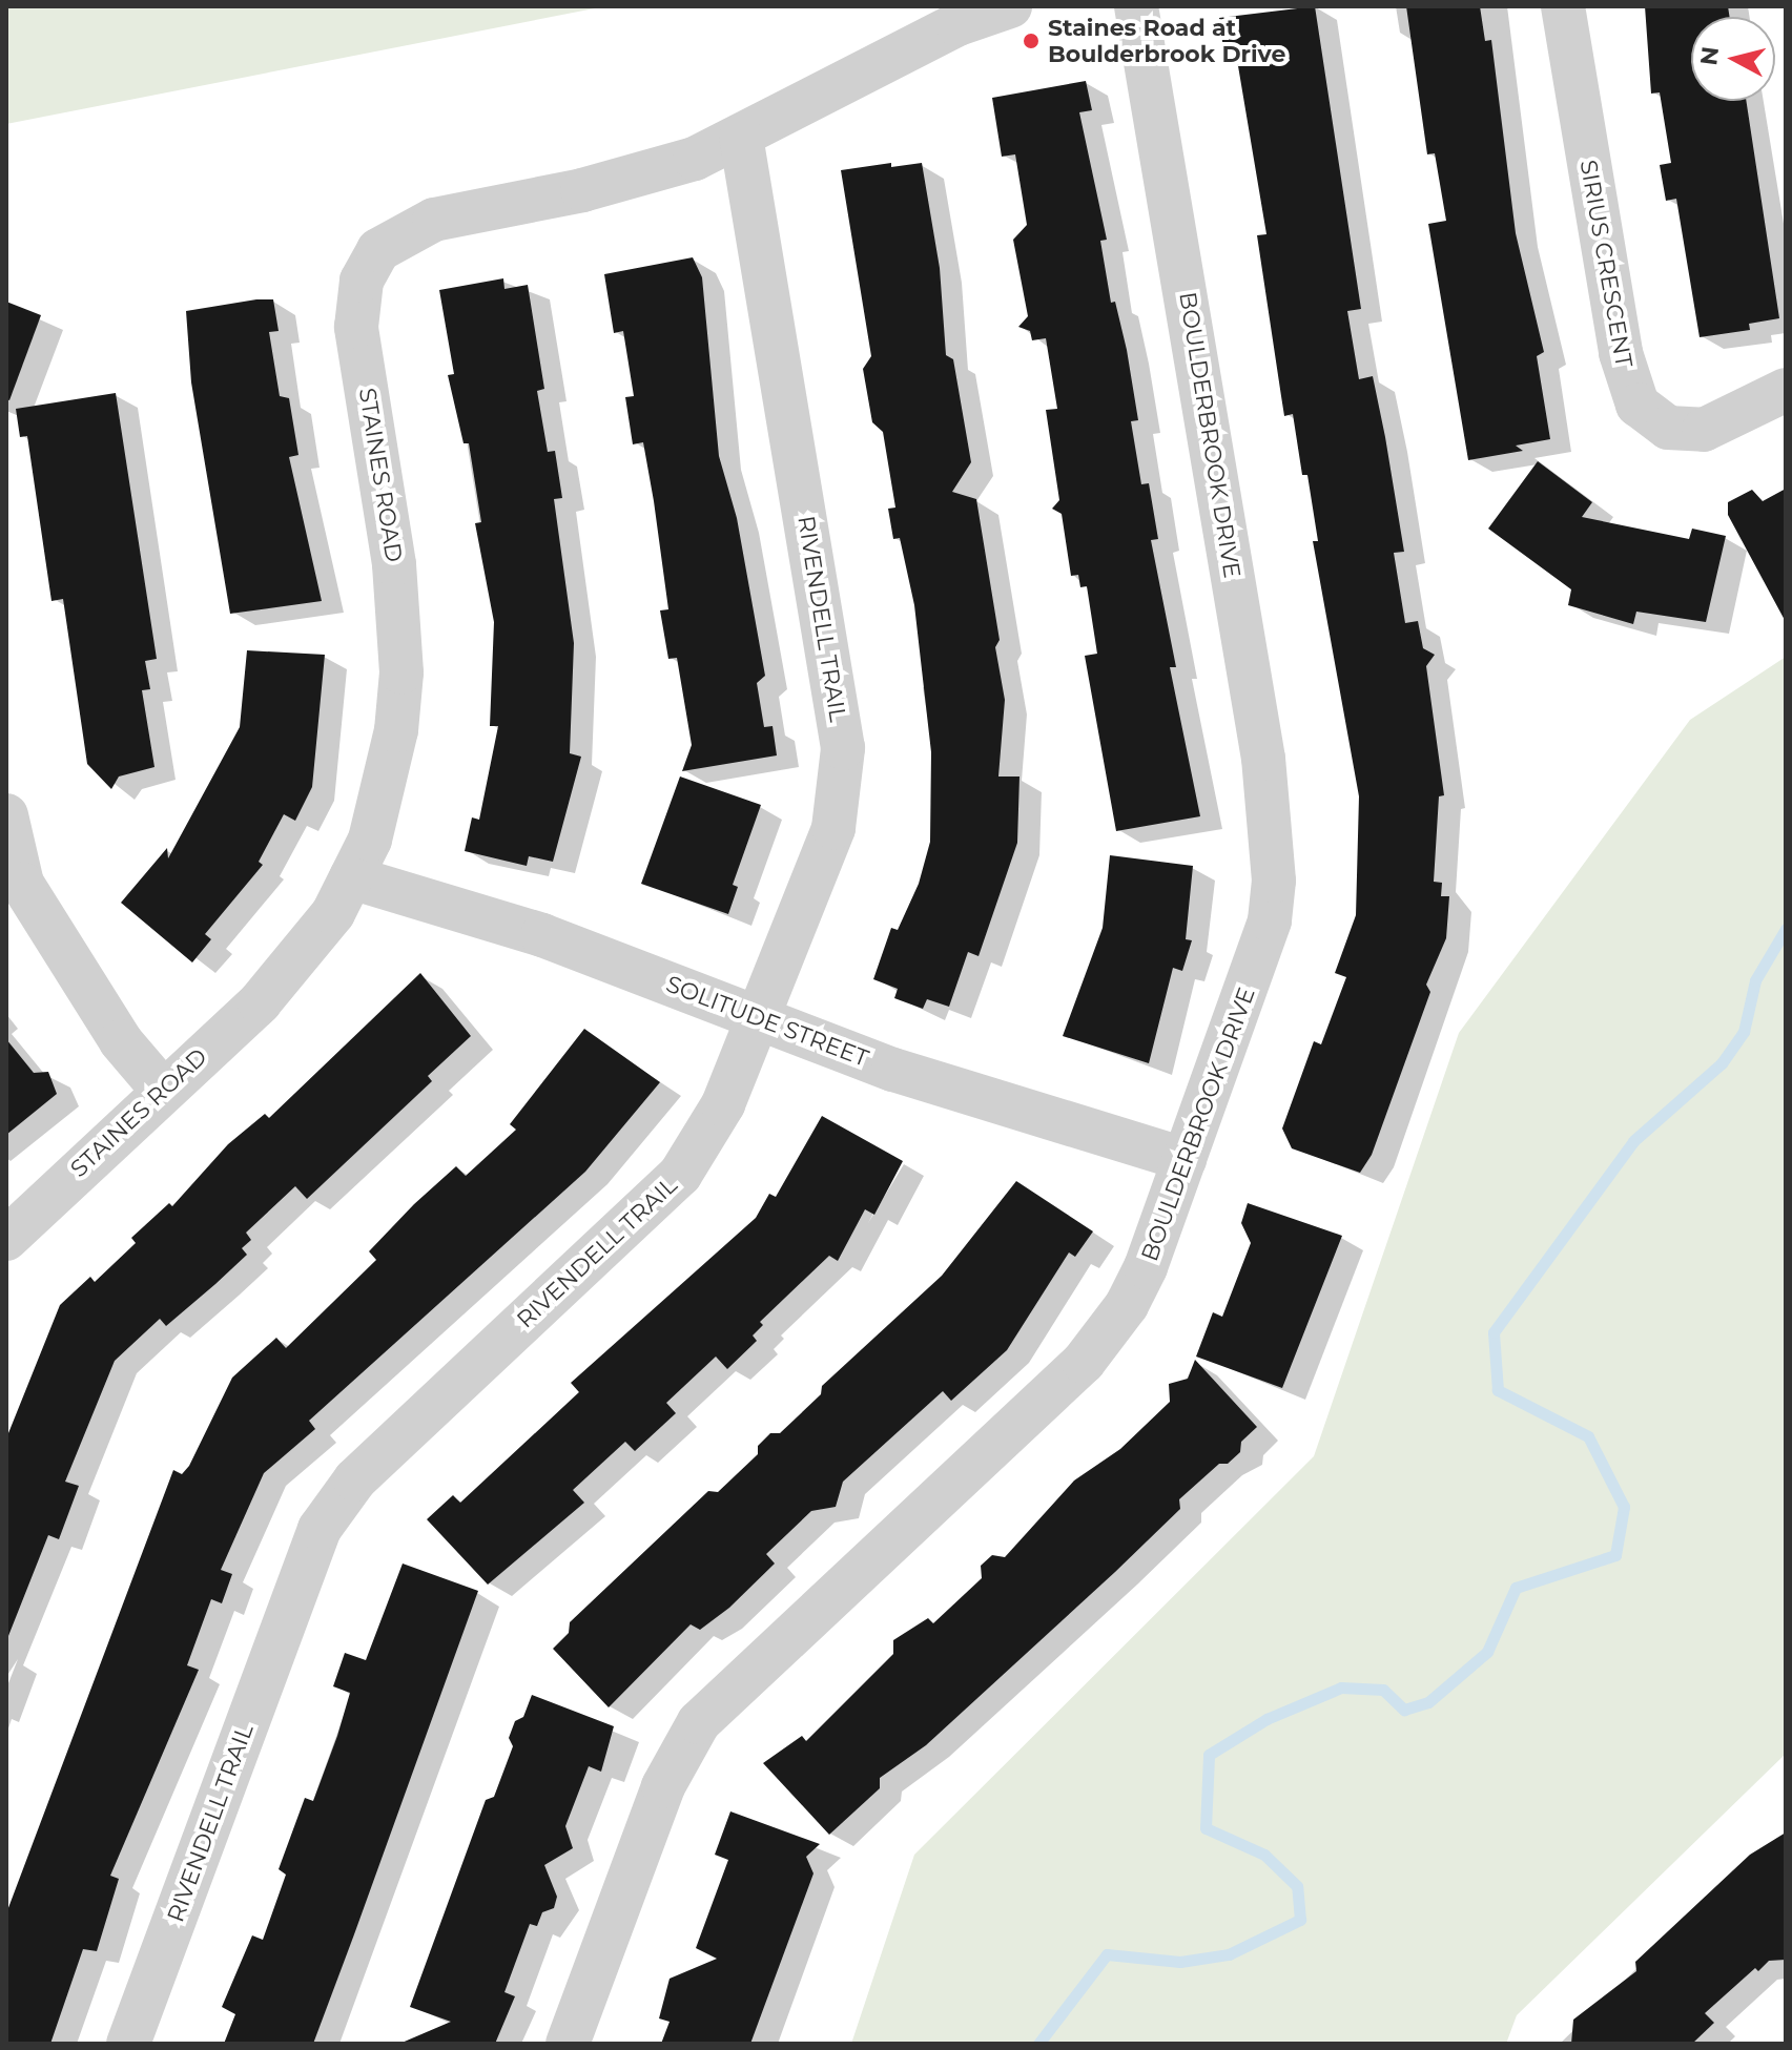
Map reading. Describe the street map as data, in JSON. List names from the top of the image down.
{
  "streets": {
    "street": [
      "SIRIUS CRESCENT",
      "BOULDERBROOK DRIVE",
      "STAINES ROAD",
      "RIVENDELL TRAIL",
      "SOLITUDE STREET"
    ]
  },
  "crossings": [
    ["BOULDERBROOK DRIVE", "SOLITUDE STREET"],
    ["STAINES ROAD", "RIVENDELL TRAIL"],
    ["STAINES ROAD", "SOLITUDE STREET"],
    ["RIVENDELL TRAIL", "SOLITUDE STREET"]
  ],
  "places": ["Staines Road at Boulderbrook Drive"],
  "north": "left"
}
